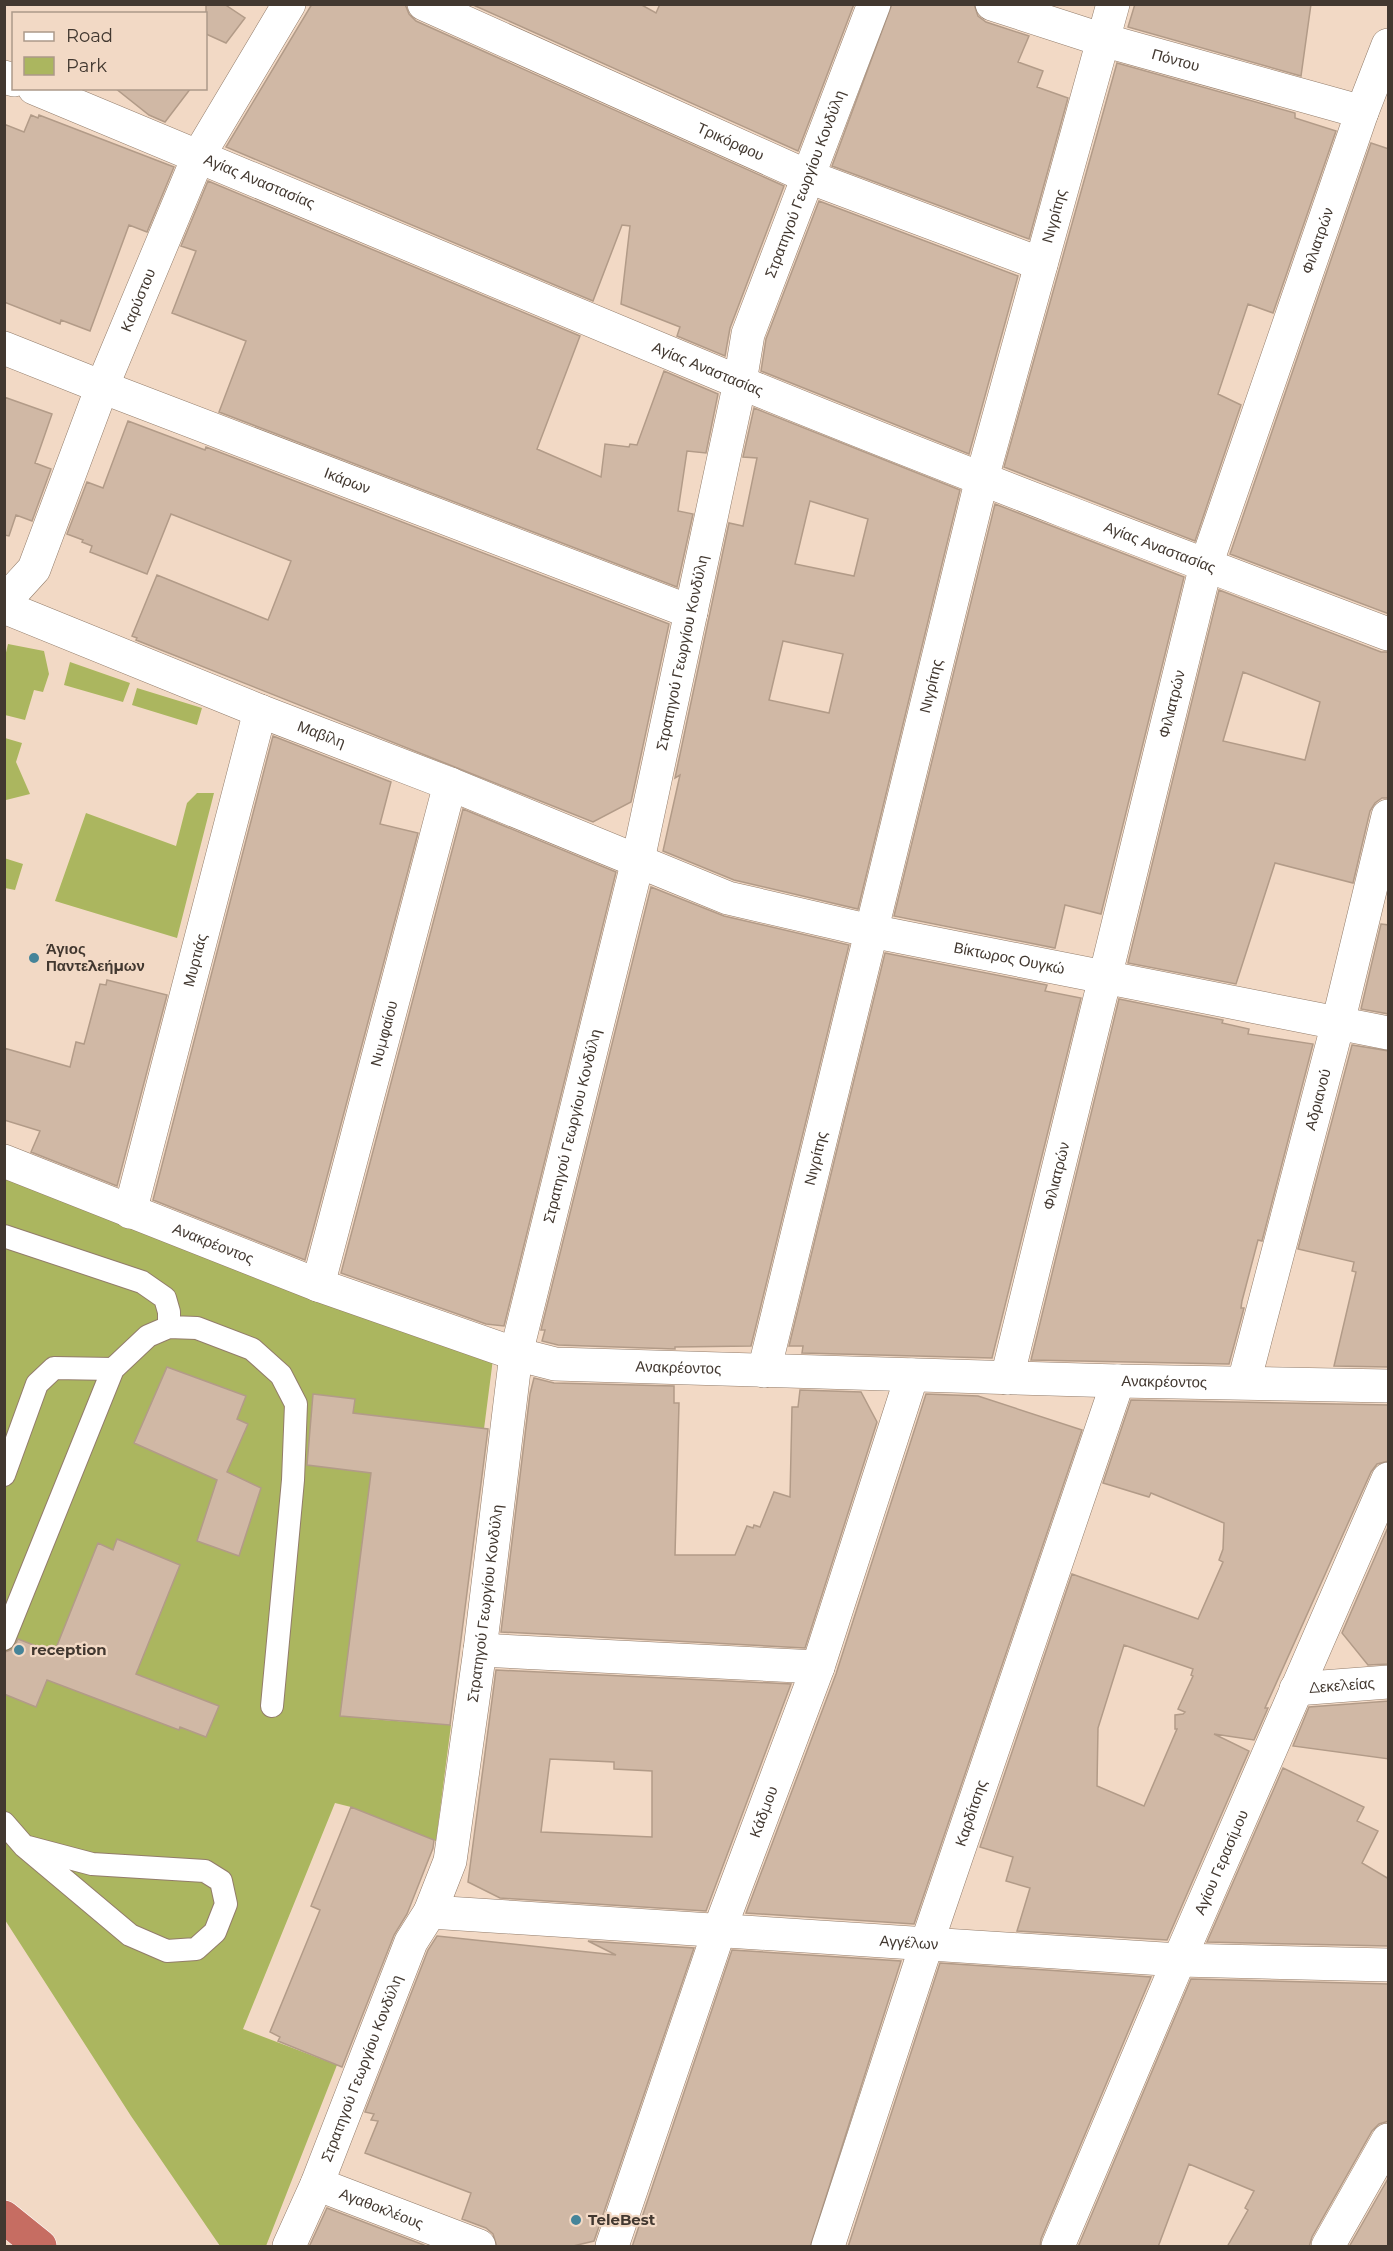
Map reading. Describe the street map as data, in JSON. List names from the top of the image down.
{
  "streets": {
    "street": [
      "Πόντου",
      "Τρικόρφου",
      "Αγίας Αναστασίας",
      "Στρατηγού Γεωργίου Κονδύλη",
      "Νιγρίτης",
      "Φιλιατρών",
      "Καρύστου",
      "Ικάρων",
      "Μαβίλη",
      "Βίκτωρος Ουγκώ",
      "Μυρτιάς",
      "Νυμφαίου",
      "Αδριανού",
      "Ανακρέοντος",
      "Δεκελείας",
      "Κάδμου",
      "Καρδίτσης",
      "Αγίου Γερασίμου",
      "Αγγέλων",
      "Αγαθοκλέους"
    ]
  },
  "crossings": [
    ["Πόντου", "Νιγρίτης"],
    ["Πόντου", "Φιλιατρών"],
    ["Τρικόρφου", "Στρατηγού Γεωργίου Κονδύλη"],
    ["Τρικόρφου", "Νιγρίτης"],
    ["Αγίας Αναστασίας", "Στρατηγού Γεωργίου Κονδύλη"],
    ["Αγίας Αναστασίας", "Νιγρίτης"],
    ["Αγίας Αναστασίας", "Φιλιατρών"],
    ["Αγίας Αναστασίας", "Καρύστου"],
    ["Στρατηγού Γεωργίου Κονδύλη", "Ικάρων"],
    ["Στρατηγού Γεωργίου Κονδύλη", "Μαβίλη"],
    ["Στρατηγού Γεωργίου Κονδύλη", "Βίκτωρος Ουγκώ"],
    ["Στρατηγού Γεωργίου Κονδύλη", "Ανακρέοντος"],
    ["Στρατηγού Γεωργίου Κονδύλη", "Αγγέλων"],
    ["Στρατηγού Γεωργίου Κονδύλη", "Αγαθοκλέους"],
    ["Νιγρίτης", "Βίκτωρος Ουγκώ"],
    ["Νιγρίτης", "Ανακρέοντος"],
    ["Φιλιατρών", "Βίκτωρος Ουγκώ"],
    ["Φιλιατρών", "Ανακρέοντος"],
    ["Καρύστου", "Ικάρων"],
    ["Καρύστου", "Μαβίλη"],
    ["Μαβίλη", "Βίκτωρος Ουγκώ"],
    ["Μαβίλη", "Μυρτιάς"],
    ["Μαβίλη", "Νυμφαίου"],
    ["Βίκτωρος Ουγκώ", "Αδριανού"],
    ["Μυρτιάς", "Ανακρέοντος"],
    ["Νυμφαίου", "Ανακρέοντος"],
    ["Αδριανού", "Ανακρέοντος"],
    ["Ανακρέοντος", "Κάδμου"],
    ["Ανακρέοντος", "Καρδίτσης"],
    ["Δεκελείας", "Αγίου Γερασίμου"],
    ["Κάδμου", "Αγγέλων"],
    ["Καρδίτσης", "Αγγέλων"],
    ["Αγίου Γερασίμου", "Αγγέλων"]
  ],
  "places": ["Άγιος Παντελεήμων", "reception", "TeleBest"],
  "legend": ["Road", "Park"]
}
